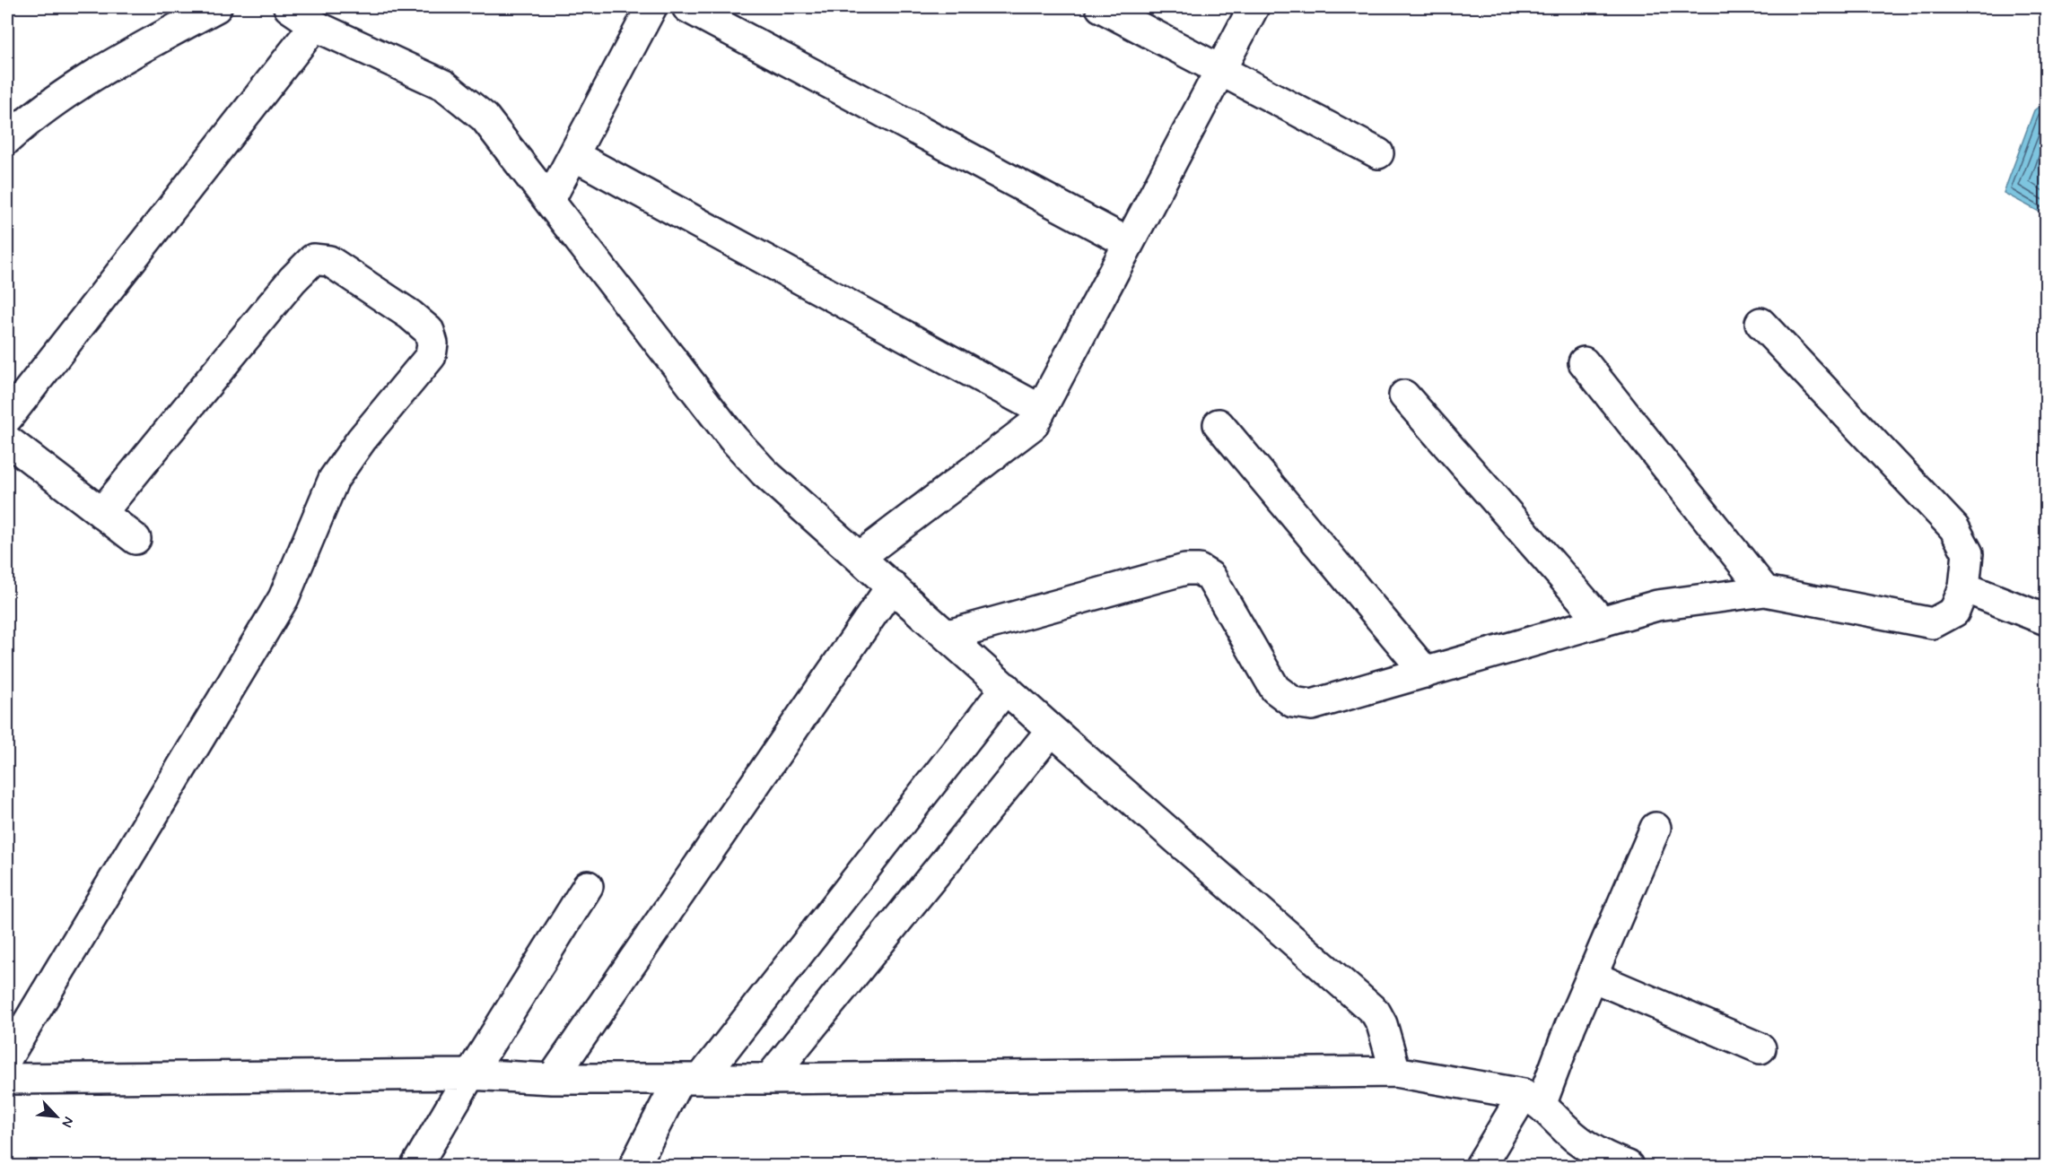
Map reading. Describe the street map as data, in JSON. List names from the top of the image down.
{
  "north": "bottom right"
}
